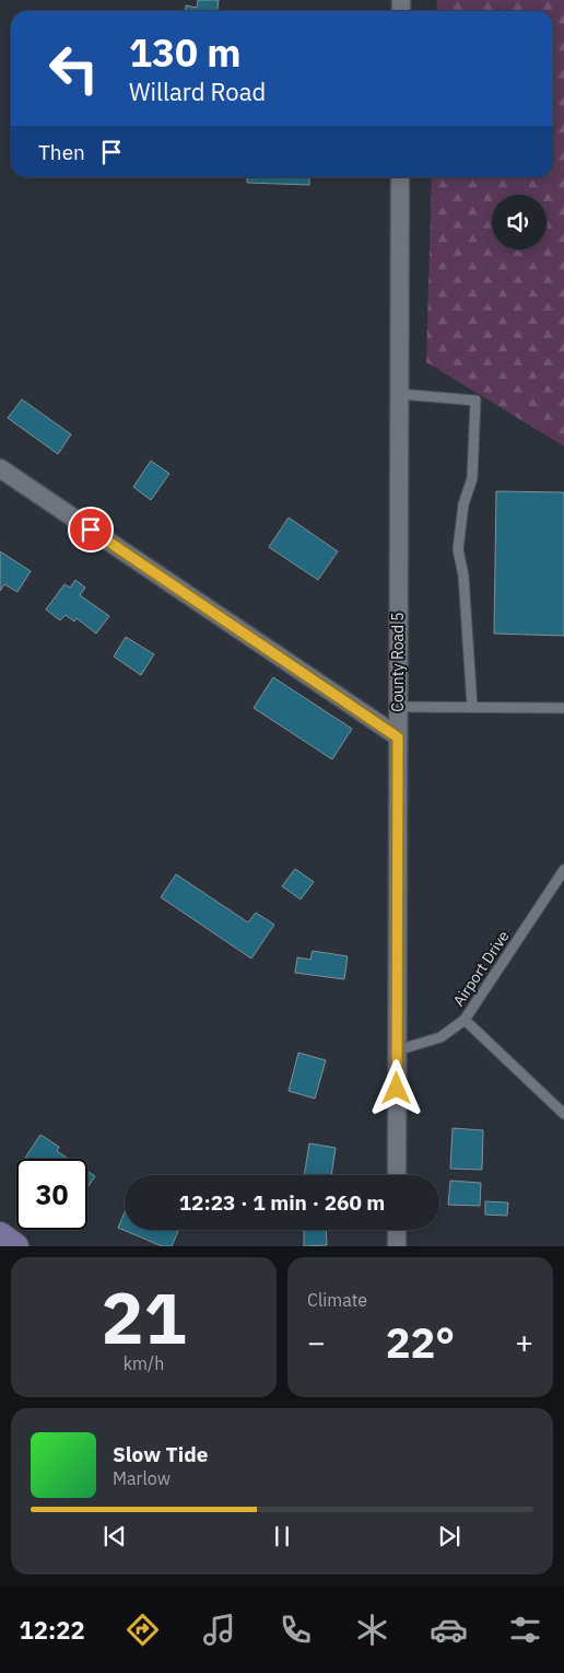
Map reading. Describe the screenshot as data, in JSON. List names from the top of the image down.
{
  "streets": {
    "street": ["County Road 5"],
    "lane": ["Airport Drive"]
  },
  "crossings": [
    ["County Road 5", "Airport Drive"]
  ],
  "page": {
    "turn": ["130 m", "Willard Road"],
    "then": "Then",
    "limit": "30",
    "trip": "12:23 · 1 min · 260 m",
    "tile": [
      ["21", "km/h"],
      "Climate"
    ],
    "heat": ["−", "22°", "+"],
    "song": ["Slow Tide", "Marlow"],
    "tabs": "12:22"
  }
}
